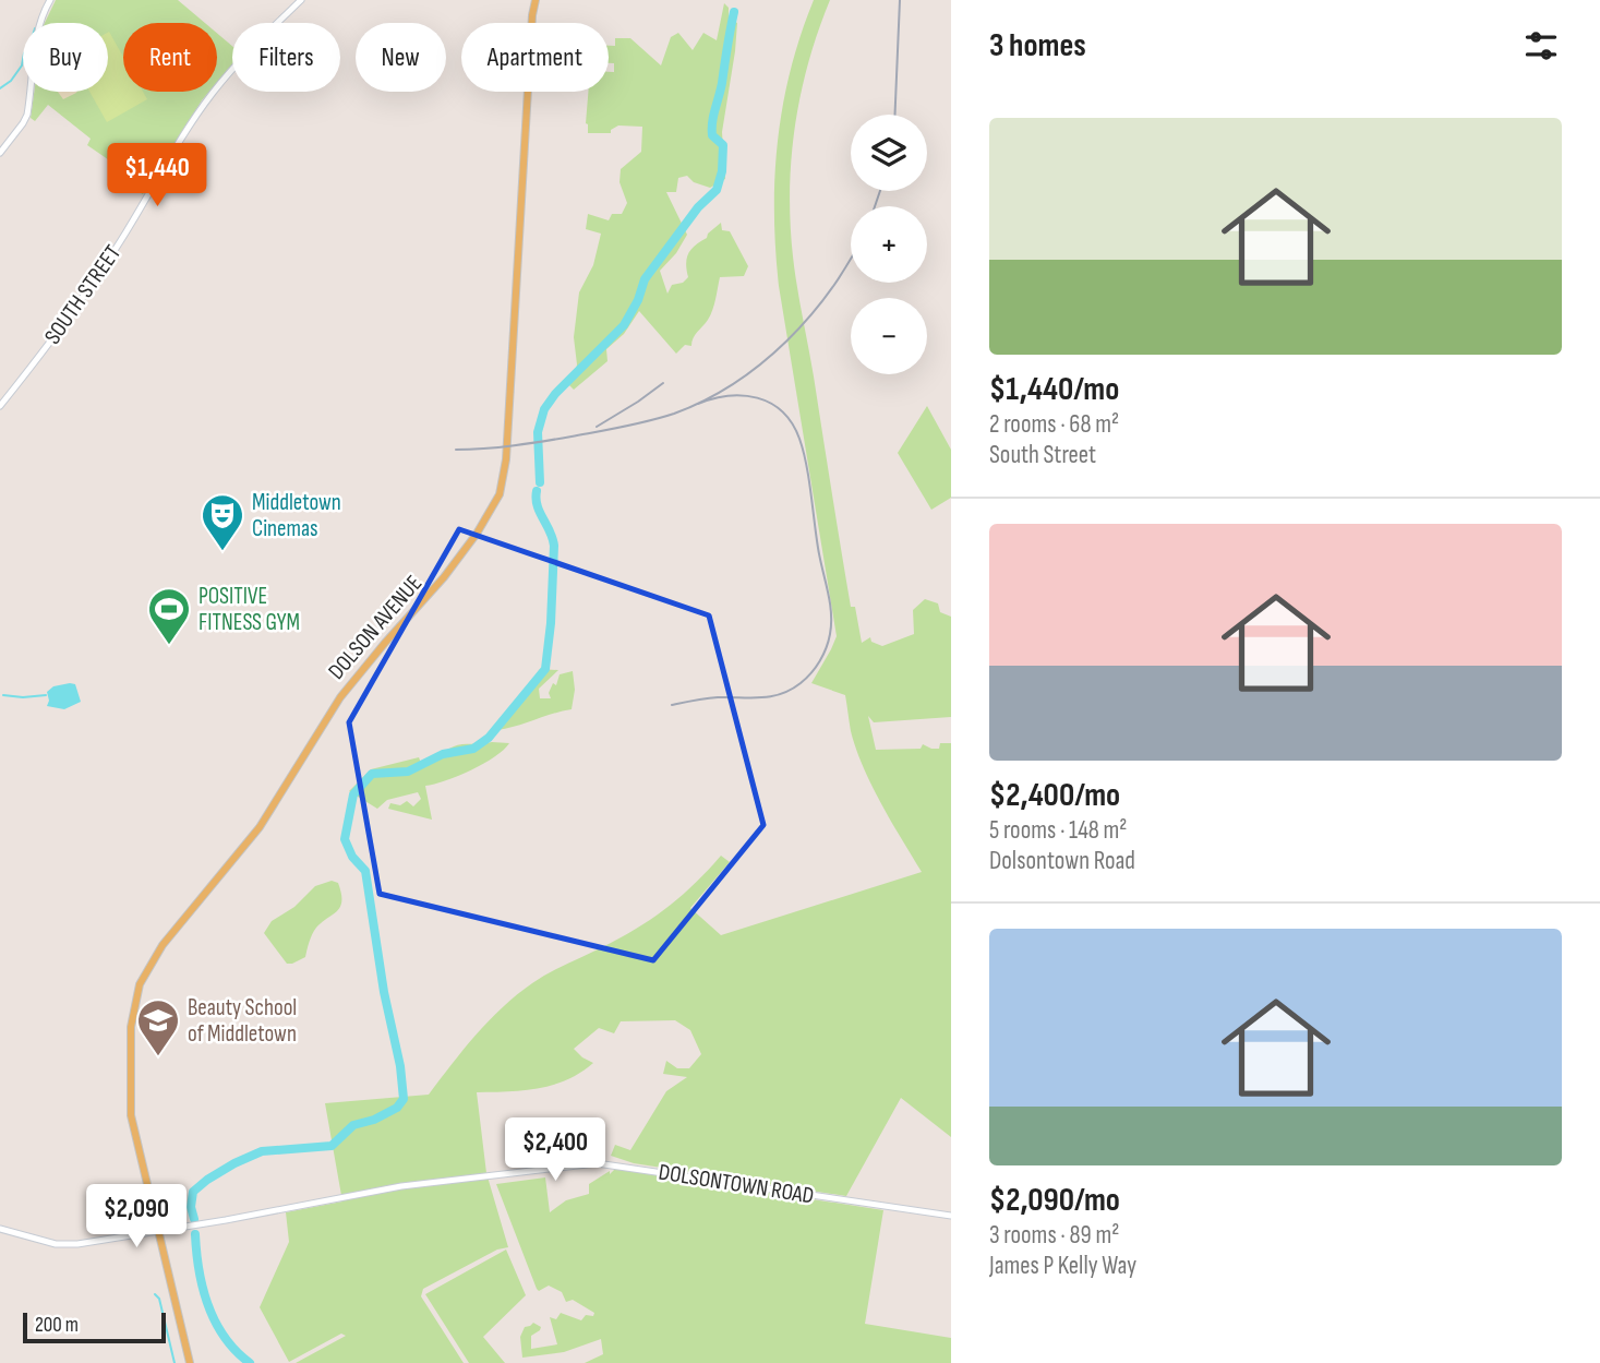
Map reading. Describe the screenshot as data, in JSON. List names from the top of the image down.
{
  "streets": {
    "main road": ["DOLSON AVENUE"],
    "street": ["SOUTH STREET", "DOLSONTOWN ROAD"]
  },
  "crossings": [
    ["DOLSON AVENUE", "DOLSONTOWN ROAD"]
  ],
  "places": {
    "theatre": ["Middletown Cinemas"],
    "sports": ["POSITIVE FITNESS GYM"],
    "school or university": ["Beauty School of Middletown"]
  },
  "scale_bar": "200 m",
  "page": {
    "heading": "3 homes",
    "chip": [
      "Buy",
      "Rent",
      "Filters",
      "New",
      "Apartment"
    ],
    "list": [
      {
        "name": "$1,440/mo",
        "note": "2 rooms · 68 m² · South Street"
      },
      {
        "name": "$2,400/mo",
        "note": "5 rooms · 148 m² · Dolsontown Road"
      },
      {
        "name": "$2,090/mo",
        "note": "3 rooms · 89 m² · James P Kelly Way"
      }
    ],
    "map_buttons": ["+", "−"],
    "price": ["$1,440", "$2,400", "$2,090"],
    "scale": "200 m"
  }
}
